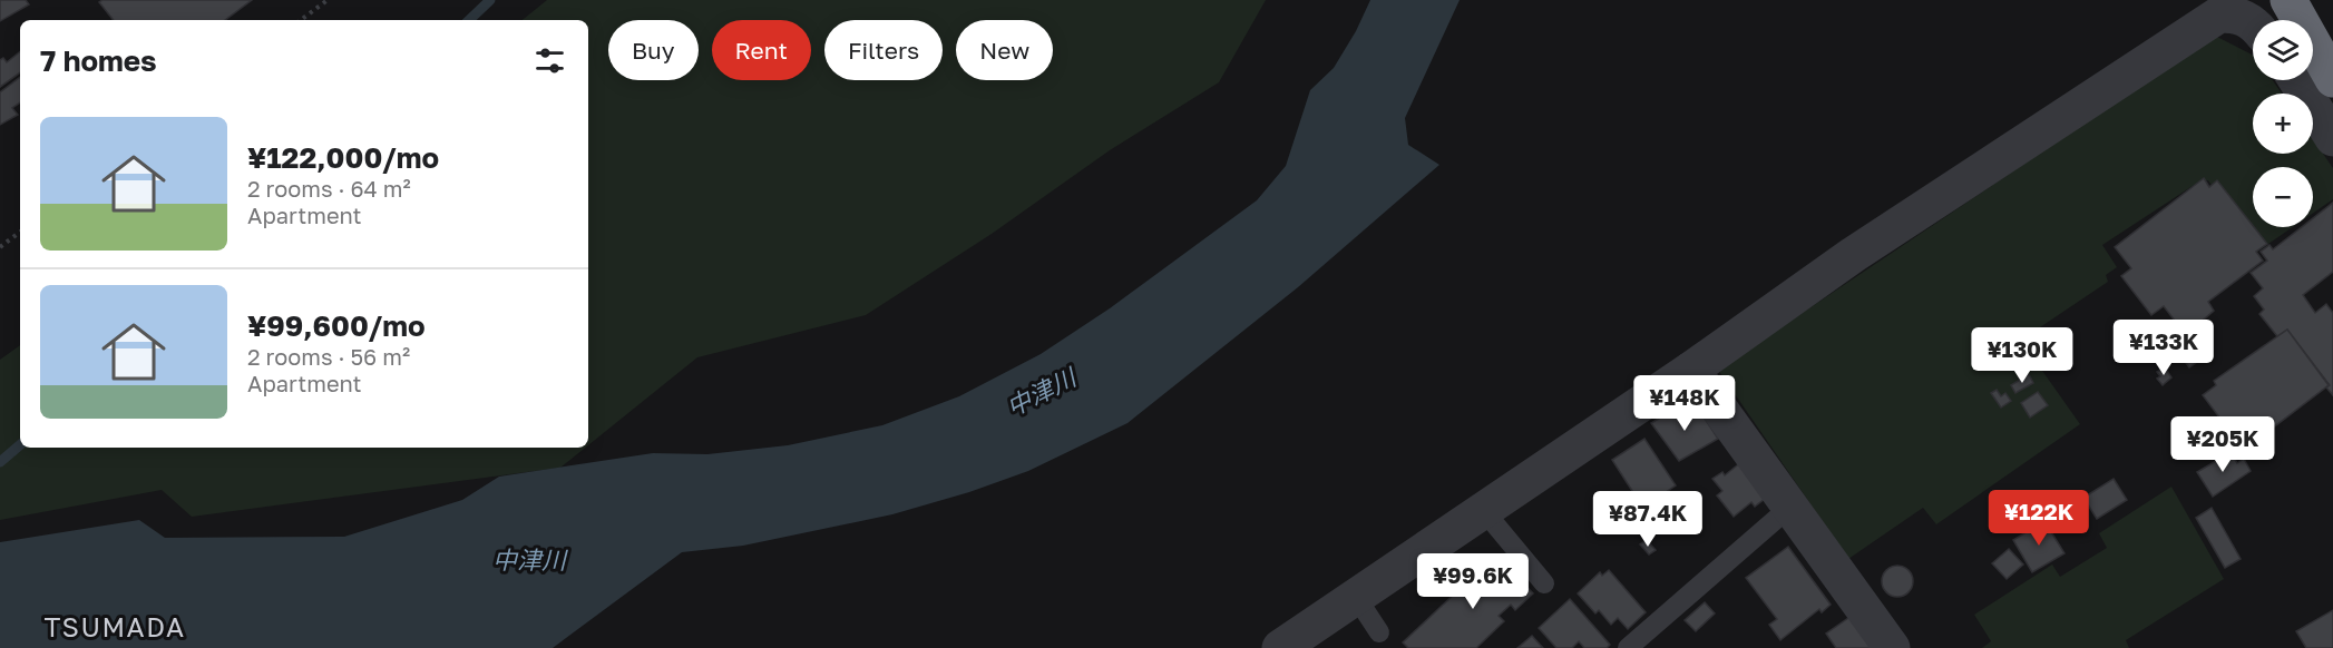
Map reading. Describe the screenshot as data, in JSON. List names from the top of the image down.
{
  "districts": ["TSUMADA"],
  "water": ["中津川"],
  "page": {
    "map_buttons": ["+", "−"],
    "chip": [
      "Buy",
      "Rent",
      "Filters",
      "New"
    ],
    "heading": "7 homes",
    "list": [
      {
        "name": "¥122,000/mo",
        "note": "2 rooms · 64 m² · Apartment"
      },
      {
        "name": "¥99,600/mo",
        "note": "2 rooms · 56 m² · Apartment"
      }
    ],
    "price": [
      "¥133K",
      "¥130K",
      "¥148K",
      "¥205K",
      "¥122K",
      "¥87.4K",
      "¥99.6K"
    ]
  }
}
